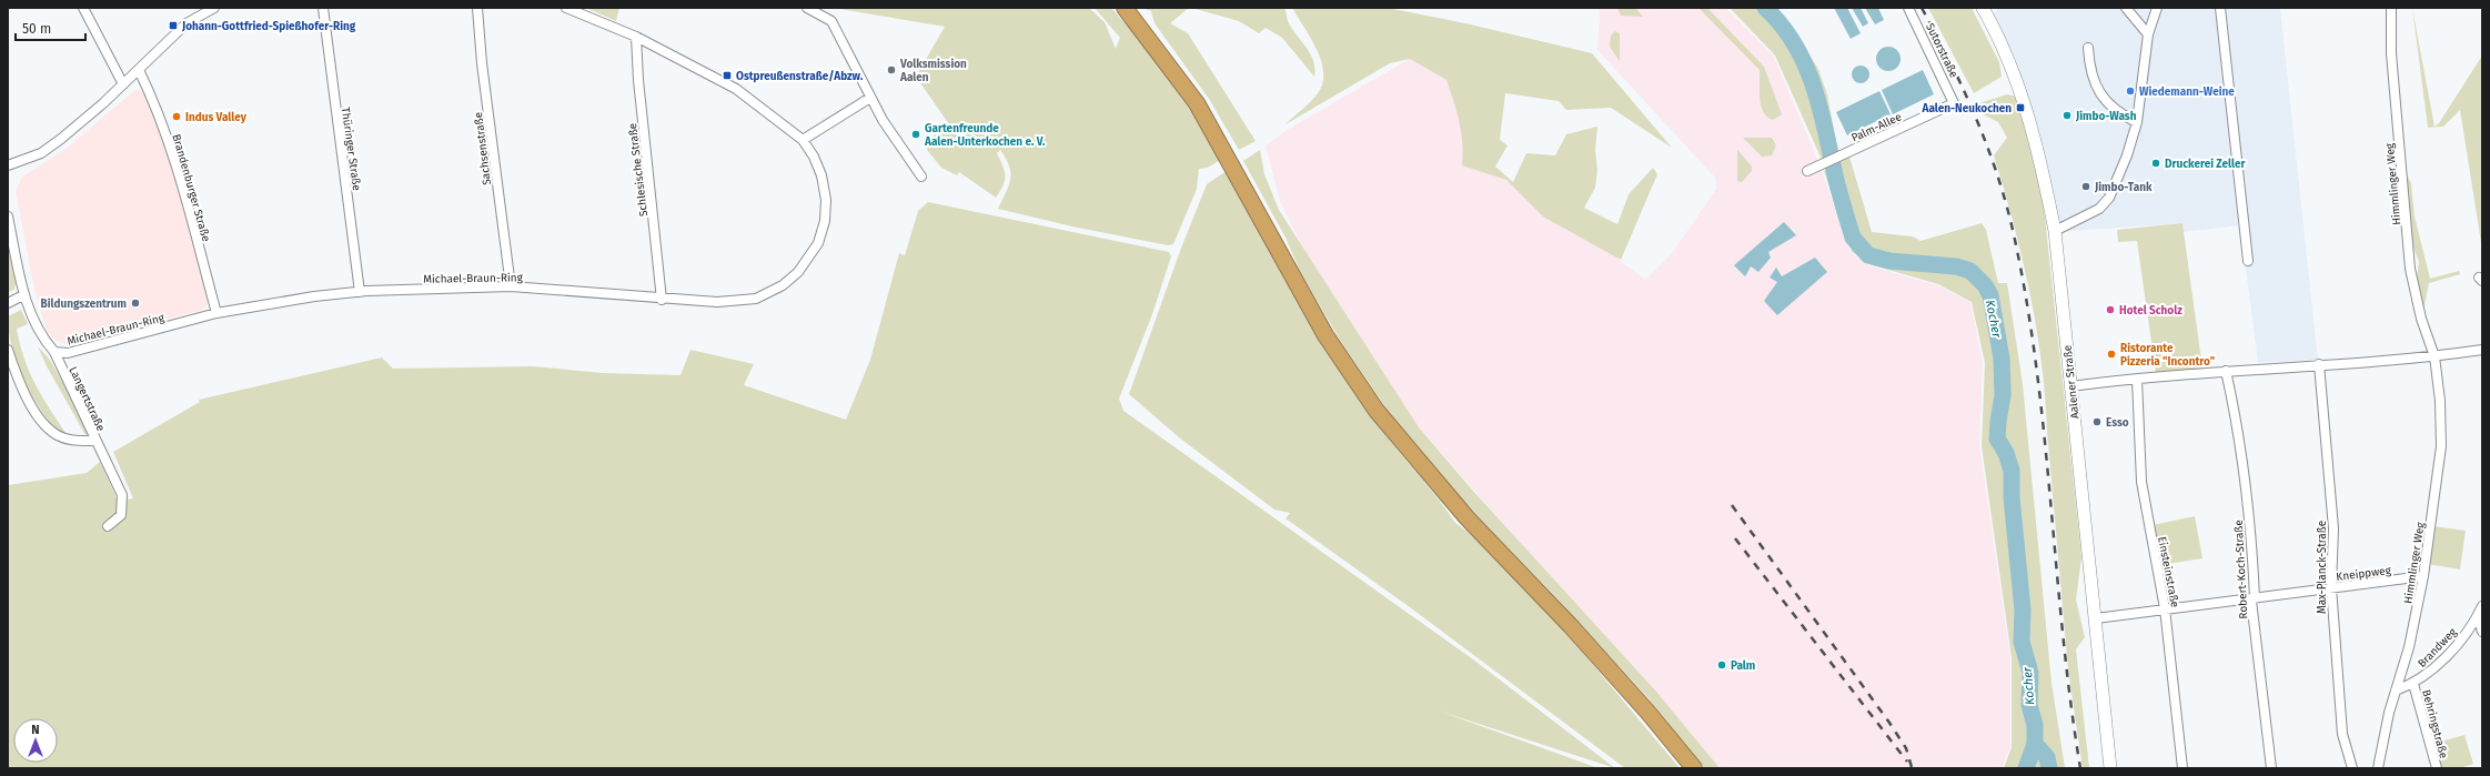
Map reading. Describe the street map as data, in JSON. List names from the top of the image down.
{
  "streets": {
    "street": [
      "Sutorstraße",
      "Palm-Allee",
      "Thüringer Straße",
      "Sachsenstraße",
      "Schlesische Straße",
      "Himmlinger Weg",
      "Brandenburger Straße",
      "Michael-Braun-Ring",
      "Aalener Straße",
      "Langertstraße",
      "Max-Planck-Straße",
      "Robert-Koch-Straße",
      "Einsteinstraße",
      "Kneippweg",
      "Brandweg",
      "Behringstraße"
    ]
  },
  "crossings": [
    ["Sutorstraße", "Palm-Allee"],
    ["Thüringer Straße", "Michael-Braun-Ring"],
    ["Sachsenstraße", "Michael-Braun-Ring"],
    ["Schlesische Straße", "Michael-Braun-Ring"],
    ["Himmlinger Weg", "Kneippweg"],
    ["Himmlinger Weg", "Brandweg"],
    ["Brandenburger Straße", "Michael-Braun-Ring"],
    ["Michael-Braun-Ring", "Langertstraße"],
    ["Aalener Straße", "Kneippweg"],
    ["Max-Planck-Straße", "Kneippweg"],
    ["Robert-Koch-Straße", "Kneippweg"],
    ["Einsteinstraße", "Kneippweg"],
    ["Brandweg", "Behringstraße"]
  ],
  "water": ["Kocher"],
  "places": {
    "transit": ["Johann-Gottfried-Spießhofer-Ring", "Ostpreußenstraße/Abzw.", "Aalen-Neukochen"],
    "other": [
      "Volksmission Aalen",
      "Wiedemann-Weine",
      "Jimbo-Wash",
      "Indus Valley",
      "Gartenfreunde Aalen-Unterkochen e. V.",
      "Druckerei Zeller",
      "Jimbo-Tank",
      "Bildungszentrum",
      "Hotel Scholz",
      "Ristorante Pizzeria \"Incontro\"",
      "Esso",
      "Palm"
    ]
  },
  "scale_bar": "50 m",
  "north": "top"
}
